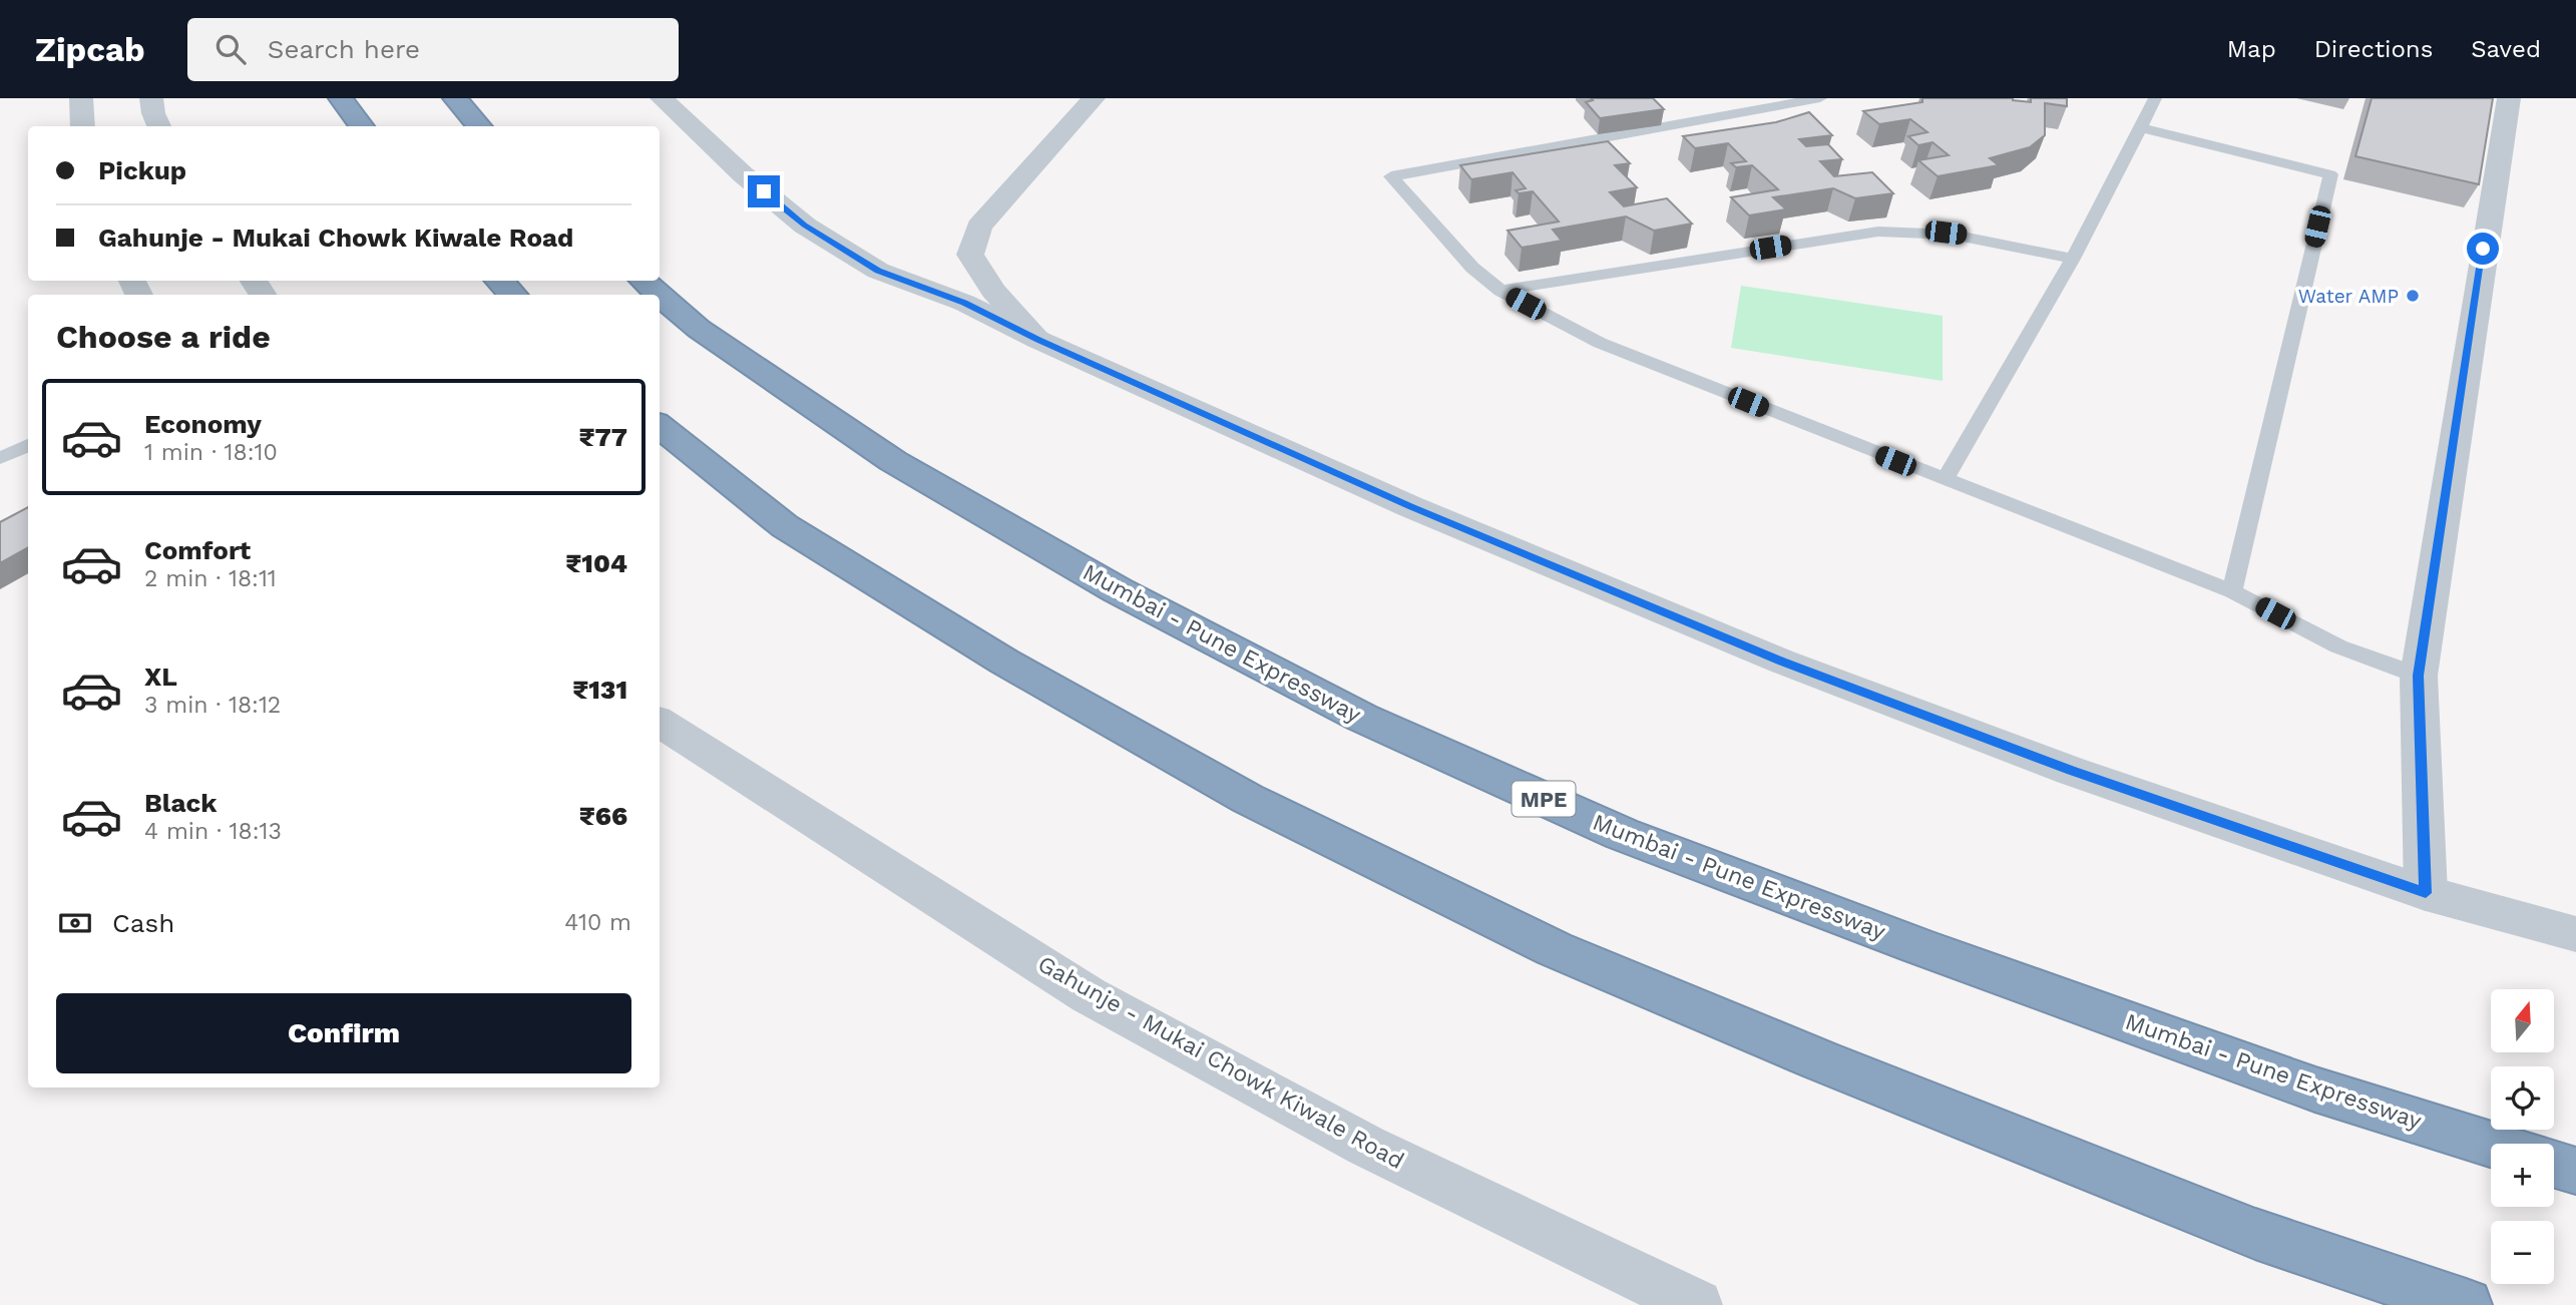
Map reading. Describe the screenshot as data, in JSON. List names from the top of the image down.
{
  "streets": {
    "highway": ["Mumbai - Pune Expressway", "MPE"],
    "street": ["Gahunje - Mukai Chowk Kiwale Road"]
  },
  "places": ["Water AMP"],
  "north": "top",
  "page": {
    "header": "Zipcab",
    "search": "Search here",
    "nav": ["Map", "Directions", "Saved"],
    "banner": ["Pickup", "Gahunje - Mukai Chowk Kiwale Road"],
    "heading": "Choose a ride",
    "list": [
      {
        "name": "Economy",
        "note": "1 min · 18:10",
        "value": "₹77"
      },
      {
        "name": "Comfort",
        "note": "2 min · 18:11",
        "value": "₹104"
      },
      {
        "name": "XL",
        "note": "3 min · 18:12",
        "value": "₹131"
      },
      {
        "name": "Black",
        "note": "4 min · 18:13",
        "value": "₹66"
      }
    ],
    "pay": ["Cash", "410 m"],
    "buttons": "Confirm",
    "map_buttons": ["+", "−"]
  }
}
